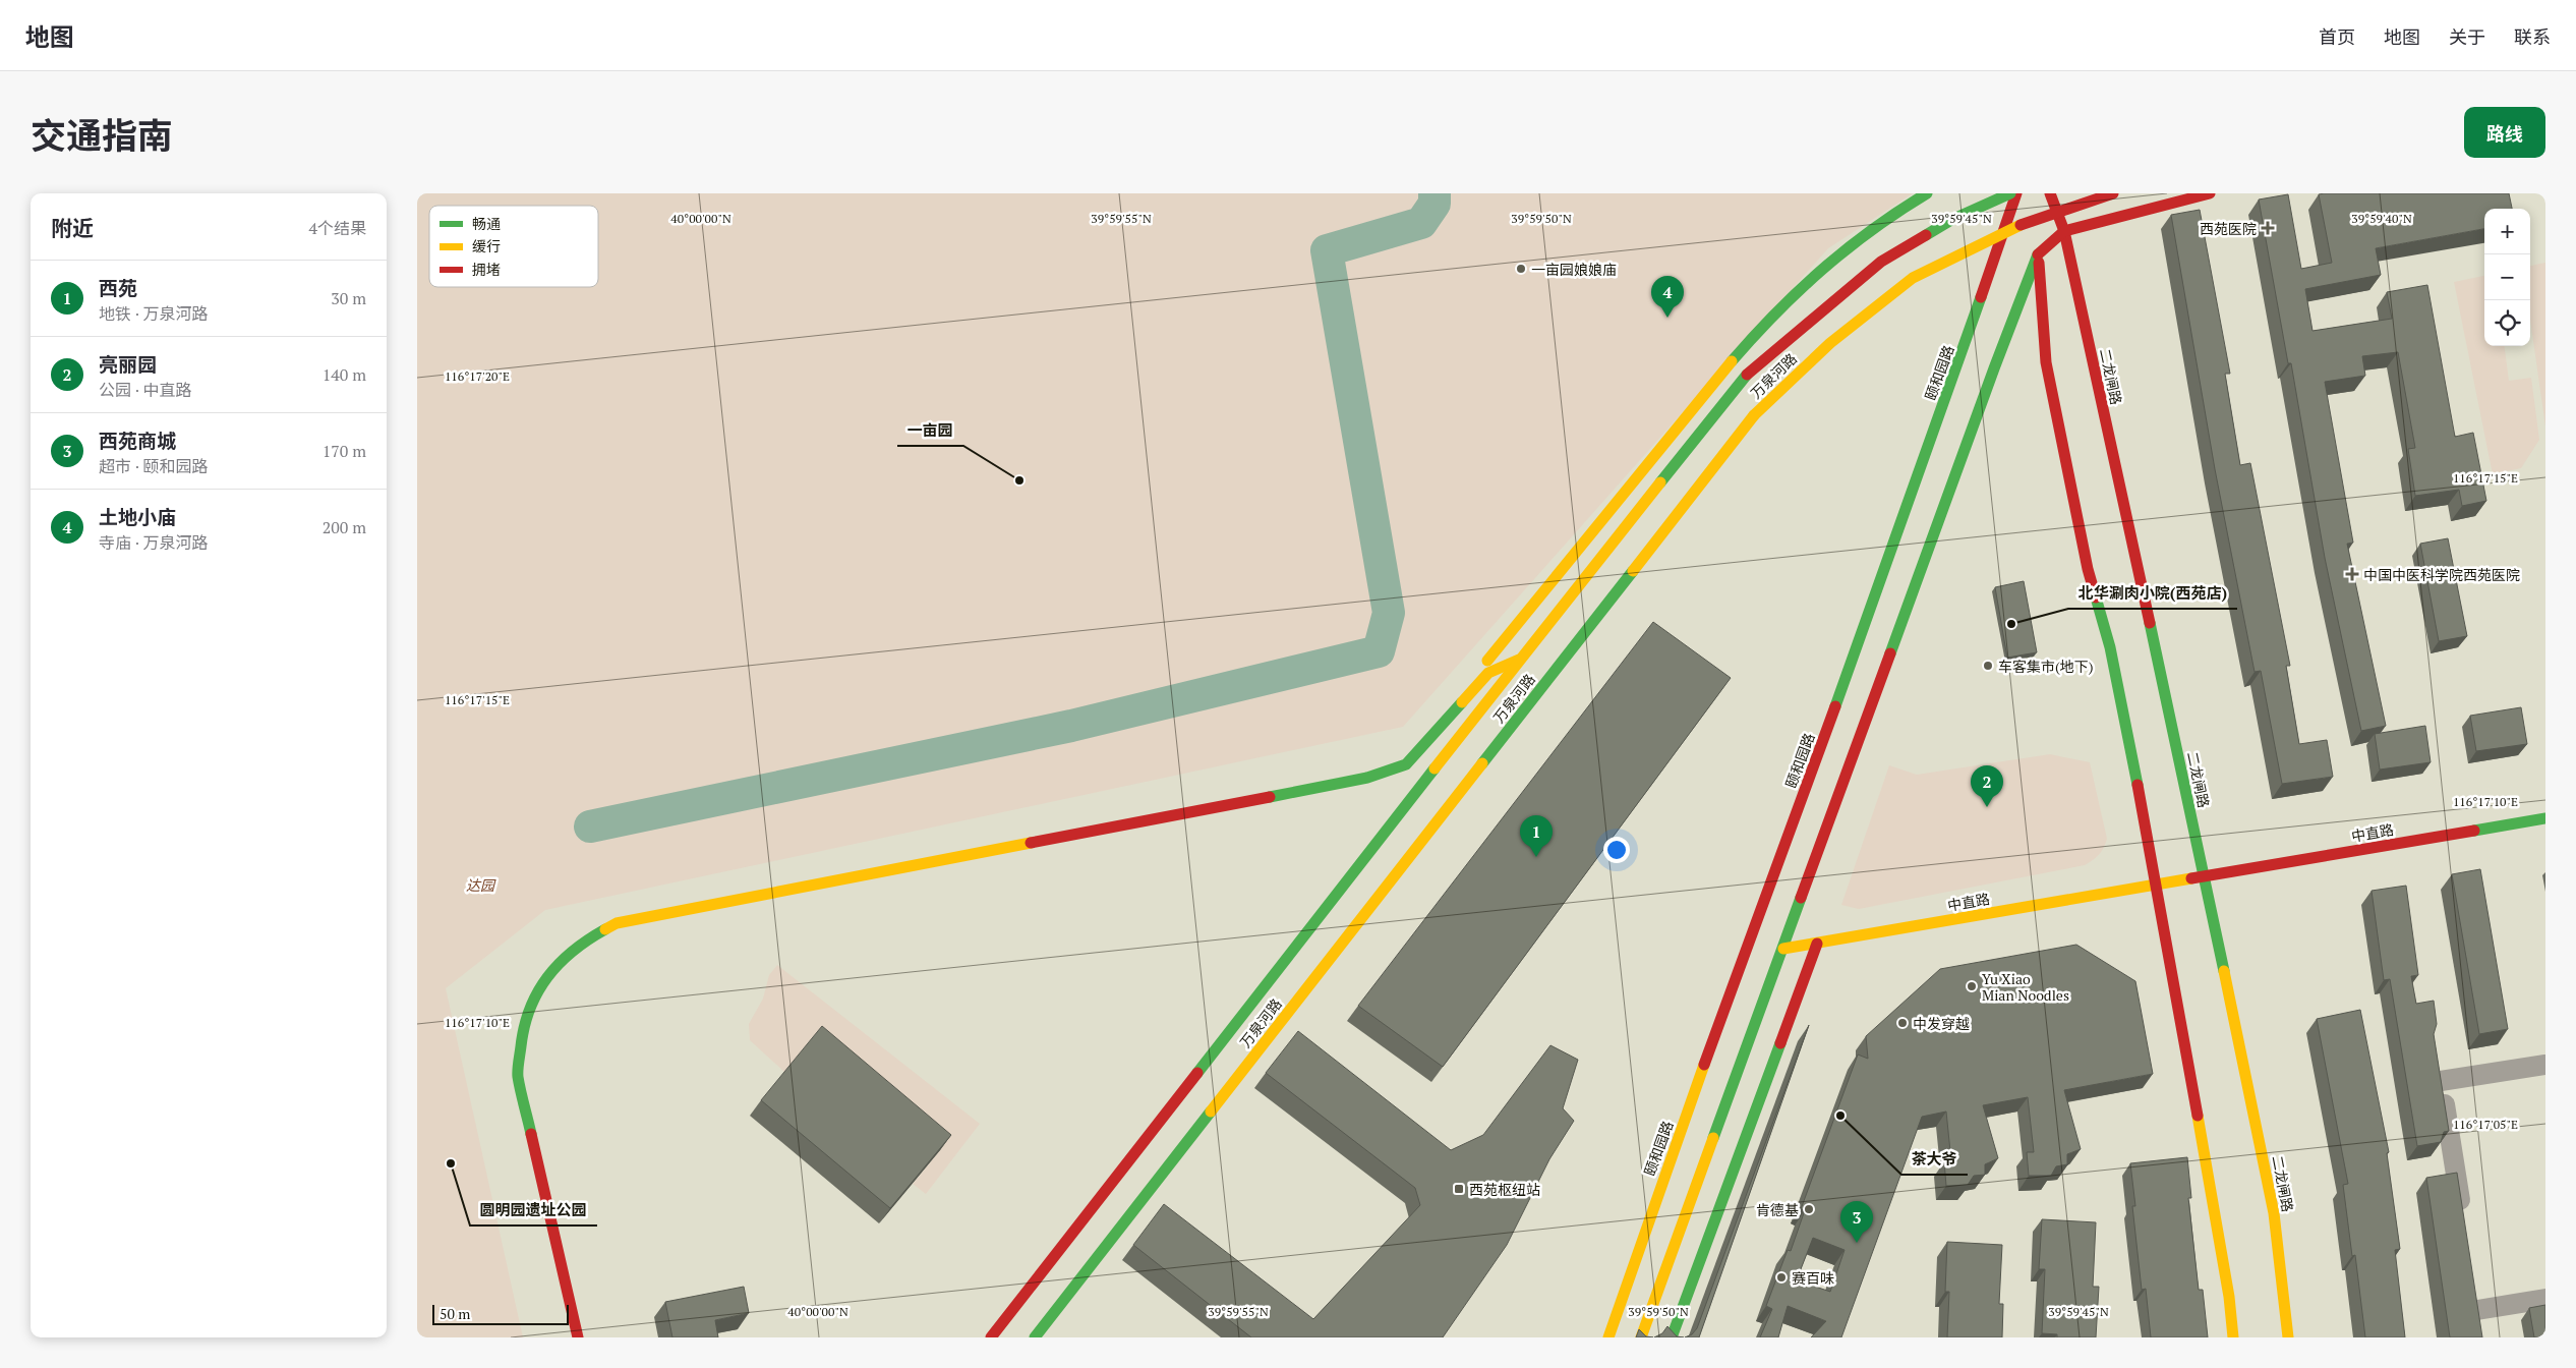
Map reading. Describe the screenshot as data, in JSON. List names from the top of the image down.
{
  "streets": {
    "main road": [
      "颐和园路",
      "万泉河路",
      "二龙闸路",
      "中直路"
    ]
  },
  "crossings": [
    ["二龙闸路", "中直路"]
  ],
  "parks": ["达园"],
  "places": {
    "health": ["西苑医院", "中国中医科学院西苑医院"],
    "other": [
      "一亩园娘娘庙",
      "一亩园",
      "北华涮肉小院(西苑店)",
      "车客集市(地下)",
      "Yu Xiao Mian Noodles",
      "中发穿越",
      "茶大爷",
      "圆明园遗址公园",
      "肯德基",
      "赛百味"
    ],
    "transit": ["西苑枢纽站"]
  },
  "legend": ["畅通", "缓行", "拥堵"],
  "scale_bar": "50 m",
  "page": {
    "header": "地图",
    "nav": [
      "首页",
      "地图",
      "关于",
      "联系"
    ],
    "title": "交通指南",
    "buttons": "路线",
    "heading": ["附近", "4个结果"],
    "map_buttons": ["+", "−"],
    "list": [
      {
        "mark": "1",
        "name": "西苑",
        "note": "地铁 · 万泉河路",
        "value": "30 m"
      },
      {
        "mark": "2",
        "name": "亮丽园",
        "note": "公园 · 中直路",
        "value": "140 m"
      },
      {
        "mark": "3",
        "name": "西苑商城",
        "note": "超市 · 颐和园路",
        "value": "170 m"
      },
      {
        "mark": "4",
        "name": "土地小庙",
        "note": "寺庙 · 万泉河路",
        "value": "200 m"
      }
    ],
    "pins": [
      "4",
      "2",
      "1",
      "3"
    ],
    "scale": "50 m"
  },
  "coordinates": [
    "40°00'00\"N",
    "39°59'55\"N",
    "39°59'50\"N",
    "39°59'45\"N",
    "39°59'40\"N",
    "116°17'20\"E",
    "116°17'15\"E",
    "116°17'10\"E",
    "116°17'05\"E"
  ]
}
